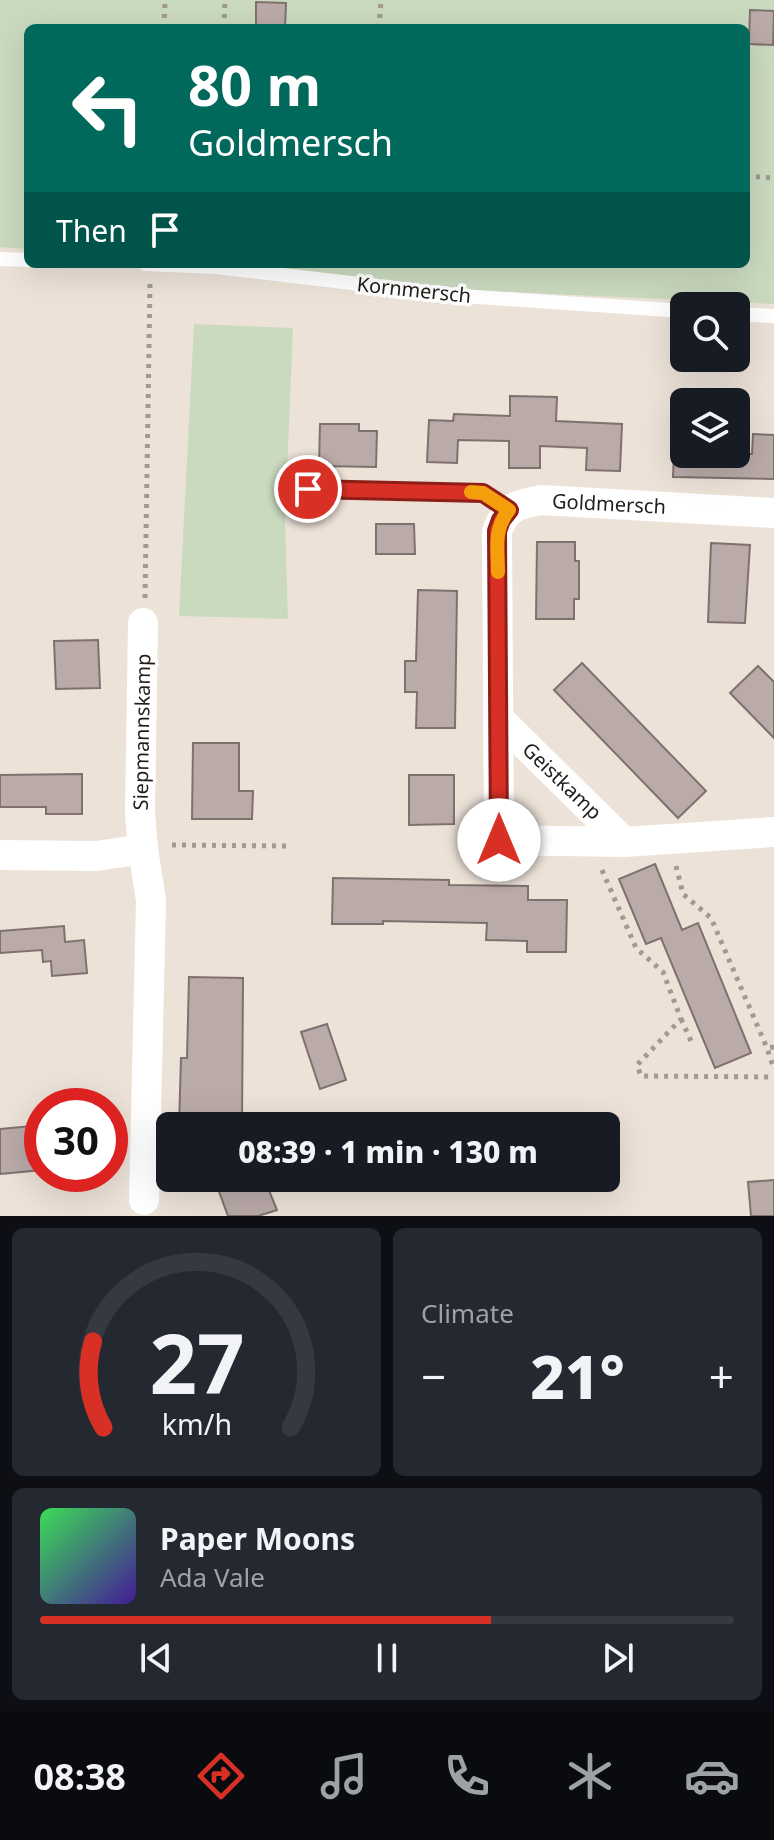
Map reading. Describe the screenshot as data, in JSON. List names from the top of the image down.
{
  "streets": {
    "street": ["Goldmersch", "Siepmannskamp", "Geistkamp"],
    "lane": ["Kornmersch"]
  },
  "crossings": [
    ["Goldmersch", "Geistkamp"]
  ],
  "page": {
    "turn": ["80 m", "Goldmersch"],
    "then": "Then",
    "limit": "30",
    "trip": "08:39 · 1 min · 130 m",
    "tile": "Climate",
    "heat": ["−", "21°", "+"],
    "song": ["Paper Moons", "Ada Vale"],
    "tabs": "08:38",
    "gauge": ["27", "km/h"]
  }
}
